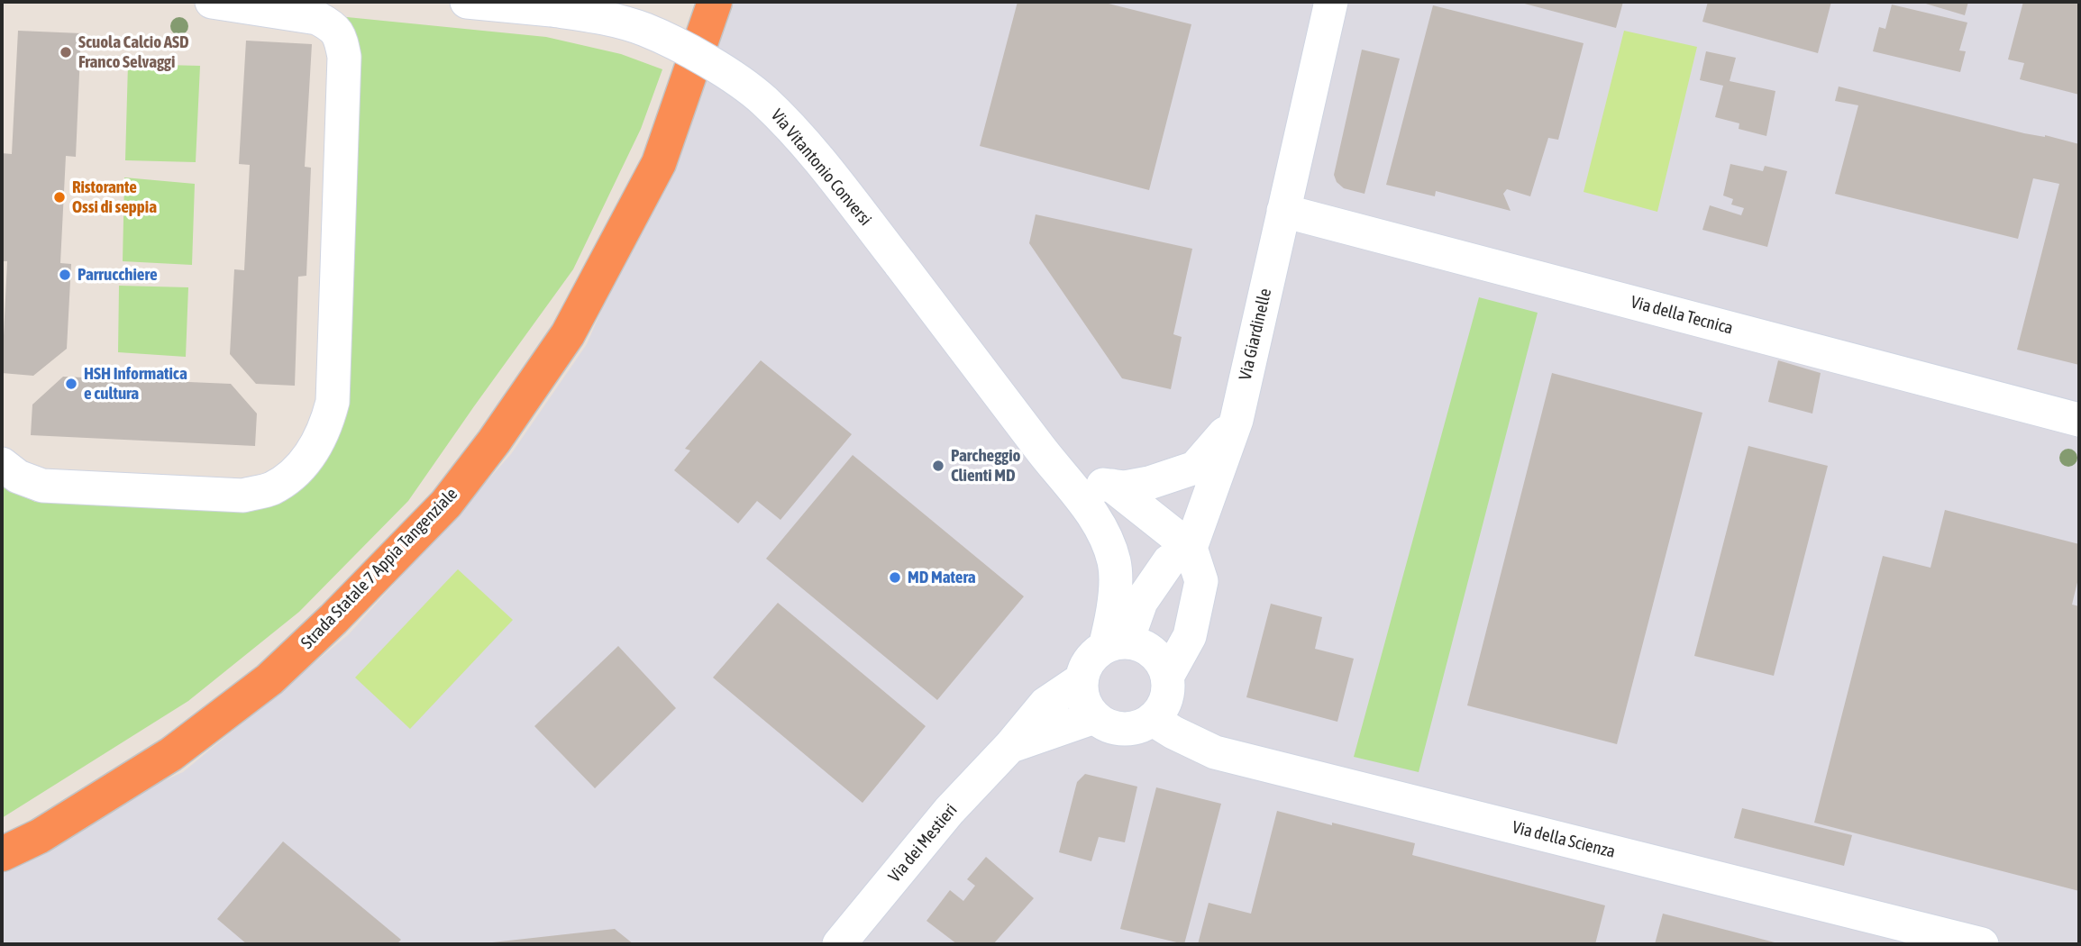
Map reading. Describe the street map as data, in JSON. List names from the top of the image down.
{
  "streets": {
    "highway": ["Strada Statale 7 Appia Tangenziale"],
    "street": [
      "Via Vitantonio Conversi",
      "Via della Tecnica",
      "Via Giardinelle",
      "Via della Scienza",
      "Via dei Mestieri"
    ]
  },
  "crossings": [
    ["Via Vitantonio Conversi", "Via Giardinelle"],
    ["Via Vitantonio Conversi", "Via della Scienza"],
    ["Via Vitantonio Conversi", "Via dei Mestieri"],
    ["Via della Tecnica", "Via Giardinelle"],
    ["Via della Scienza", "Via dei Mestieri"]
  ],
  "places": [
    "Scuola Calcio ASD Franco Selvaggi",
    "Ristorante Ossi di seppia",
    "Parrucchiere",
    "HSH Informatica e cultura",
    "Parcheggio Clienti MD",
    "MD Matera"
  ]
}
